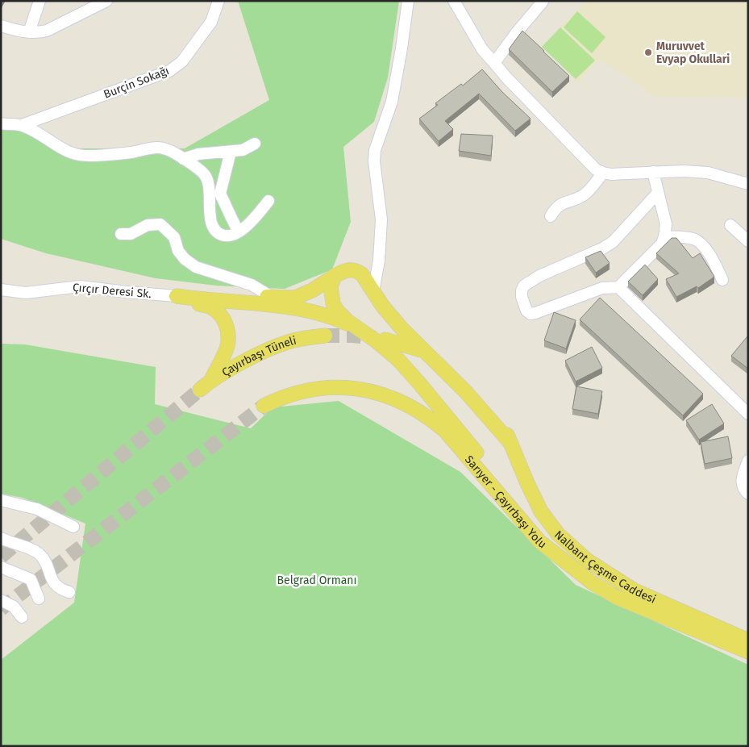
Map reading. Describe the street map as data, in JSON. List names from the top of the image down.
{
  "streets": {
    "main road": ["Çayırbaşı Tüneli", "Sarıyer - Çayırbaşı Yolu", "Nalbant Çeşme Caddesi"],
    "street": ["Burçin Sokağı", "Çırçır Deresi Sk."]
  },
  "crossings": [
    ["Çırçır Deresi Sk.", "Nalbant Çeşme Caddesi"]
  ],
  "parks": ["Belgrad Ormanı"],
  "places": ["Muruvvet Evyap Okullari"]
}
